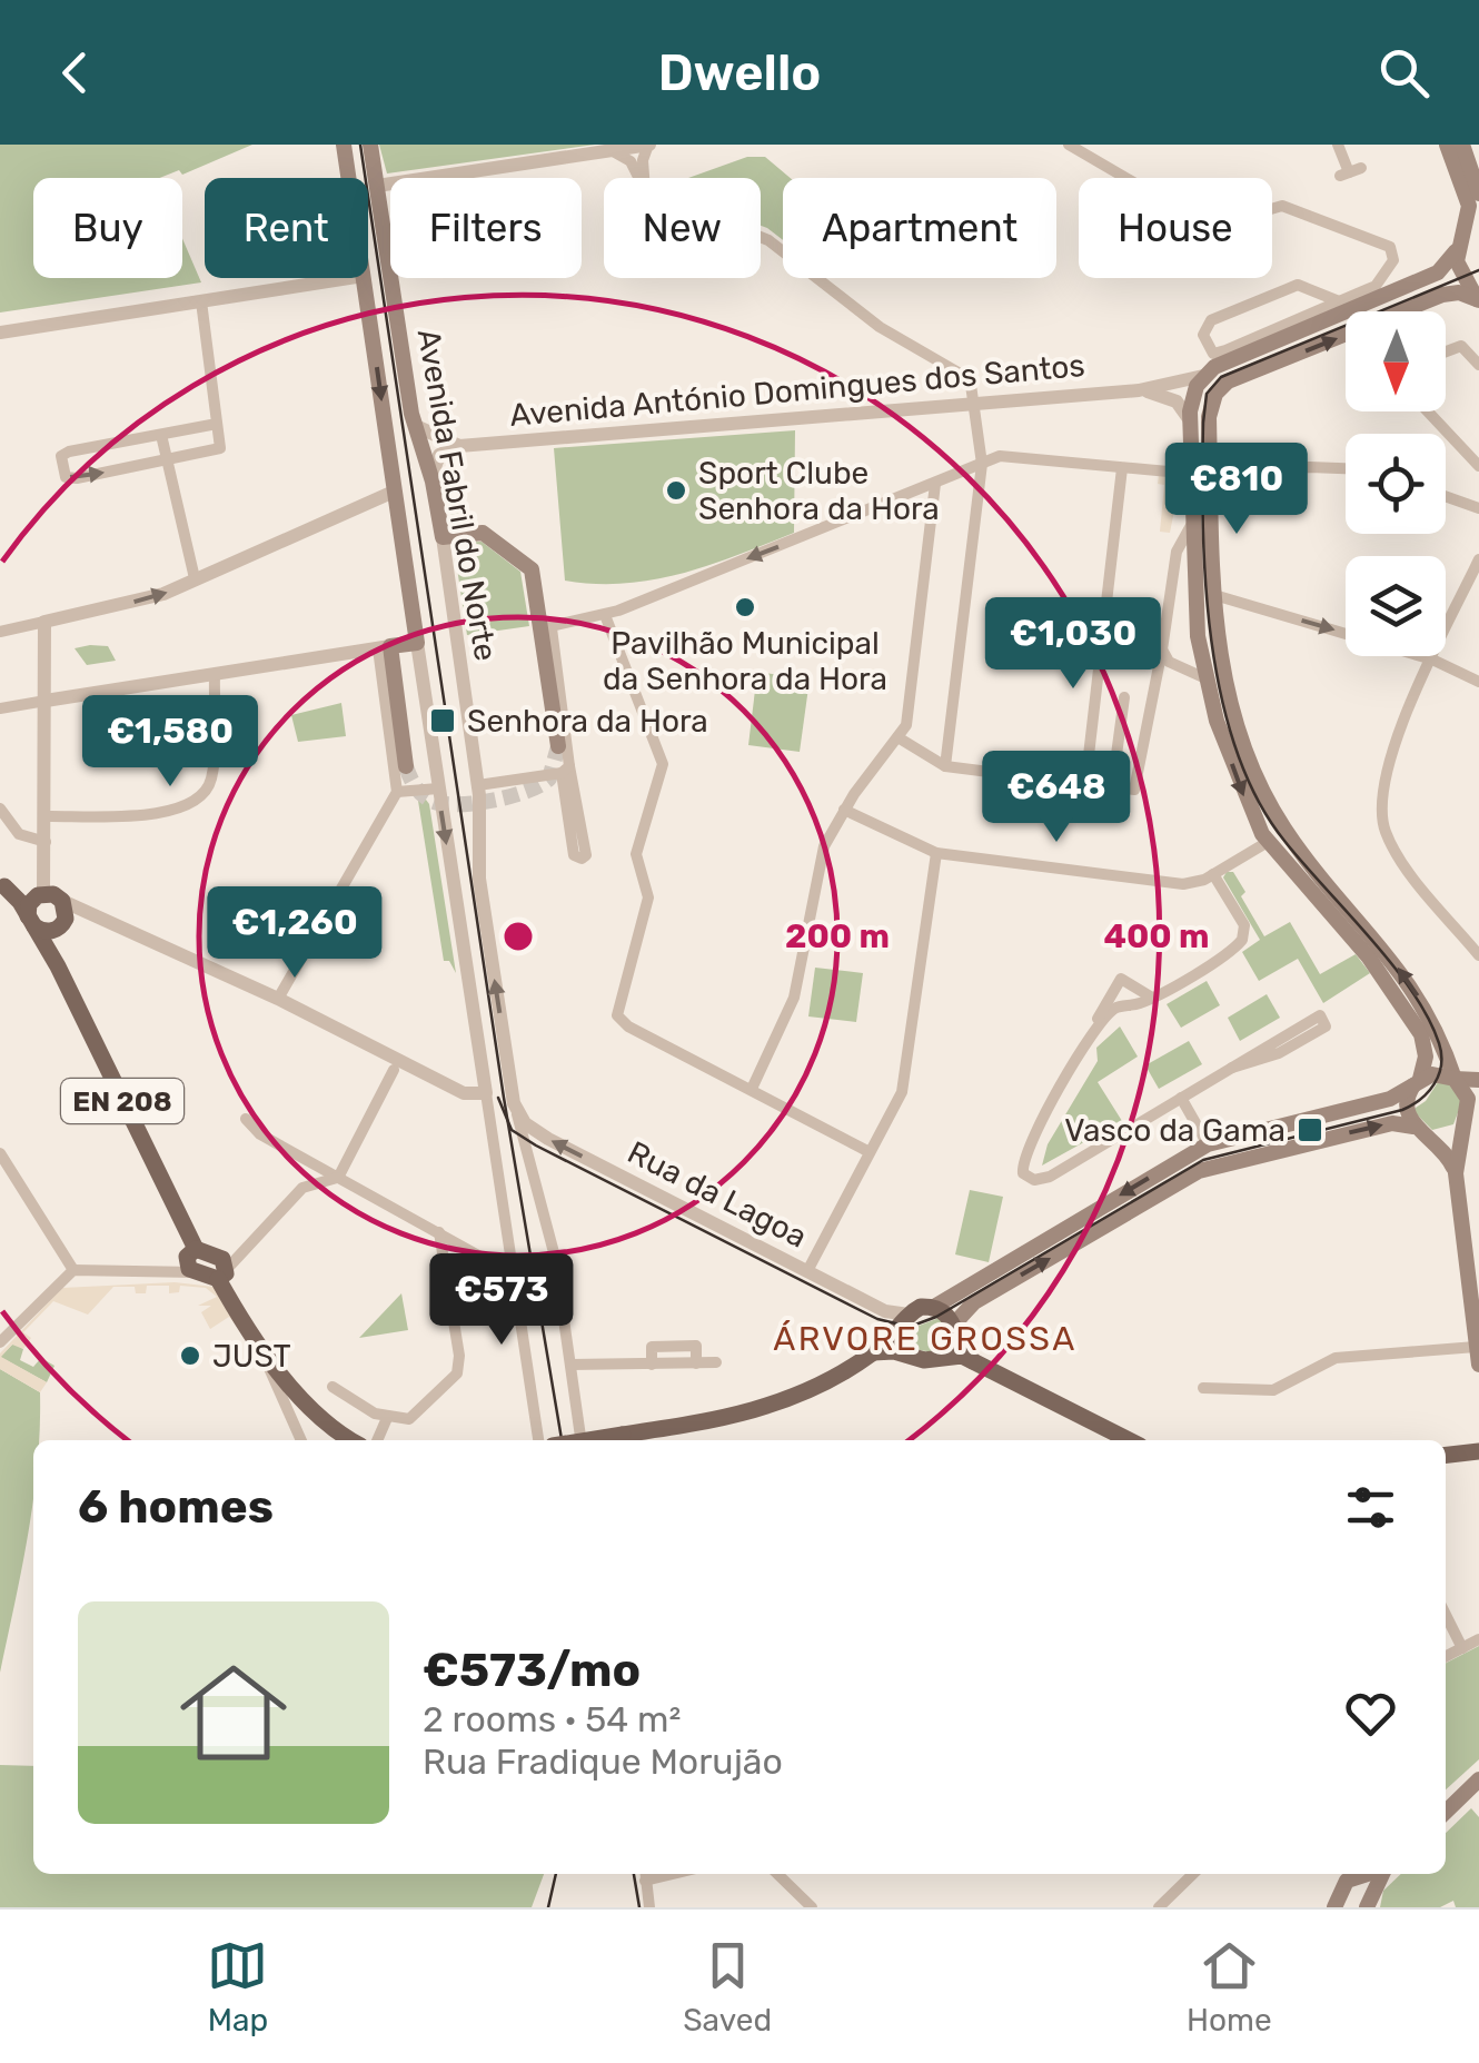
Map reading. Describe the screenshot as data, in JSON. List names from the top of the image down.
{
  "streets": {
    "main road": ["Avenida Fabril do Norte", "EN 208"],
    "street": ["Avenida António Domingues dos Santos", "Rua da Lagoa"]
  },
  "crossings": [
    ["Avenida Fabril do Norte", "Rua da Lagoa"]
  ],
  "one_way": ["Rua da Lagoa"],
  "districts": ["ÁRVORE GROSSA"],
  "places": {
    "other": ["Sport Clube Senhora da Hora", "Pavilhão Municipal da Senhora da Hora", "JUST"],
    "transit": ["Senhora da Hora", "Vasco da Gama"]
  },
  "north": "bottom",
  "page": {
    "header": "Dwello",
    "chip": [
      "Buy",
      "Rent",
      "Filters",
      "New",
      "Apartment",
      "House"
    ],
    "price": [
      "€810",
      "€1,030",
      "€1,580",
      "€648",
      "€1,260",
      "€573"
    ],
    "heading": "6 homes",
    "list": [
      {
        "name": "€573/mo",
        "note": "2 rooms · 54 m² · Rua Fradique Morujão"
      }
    ],
    "tabs": ["Map", "Saved", "Home"]
  },
  "rings": ["200 m", "400 m"]
}
